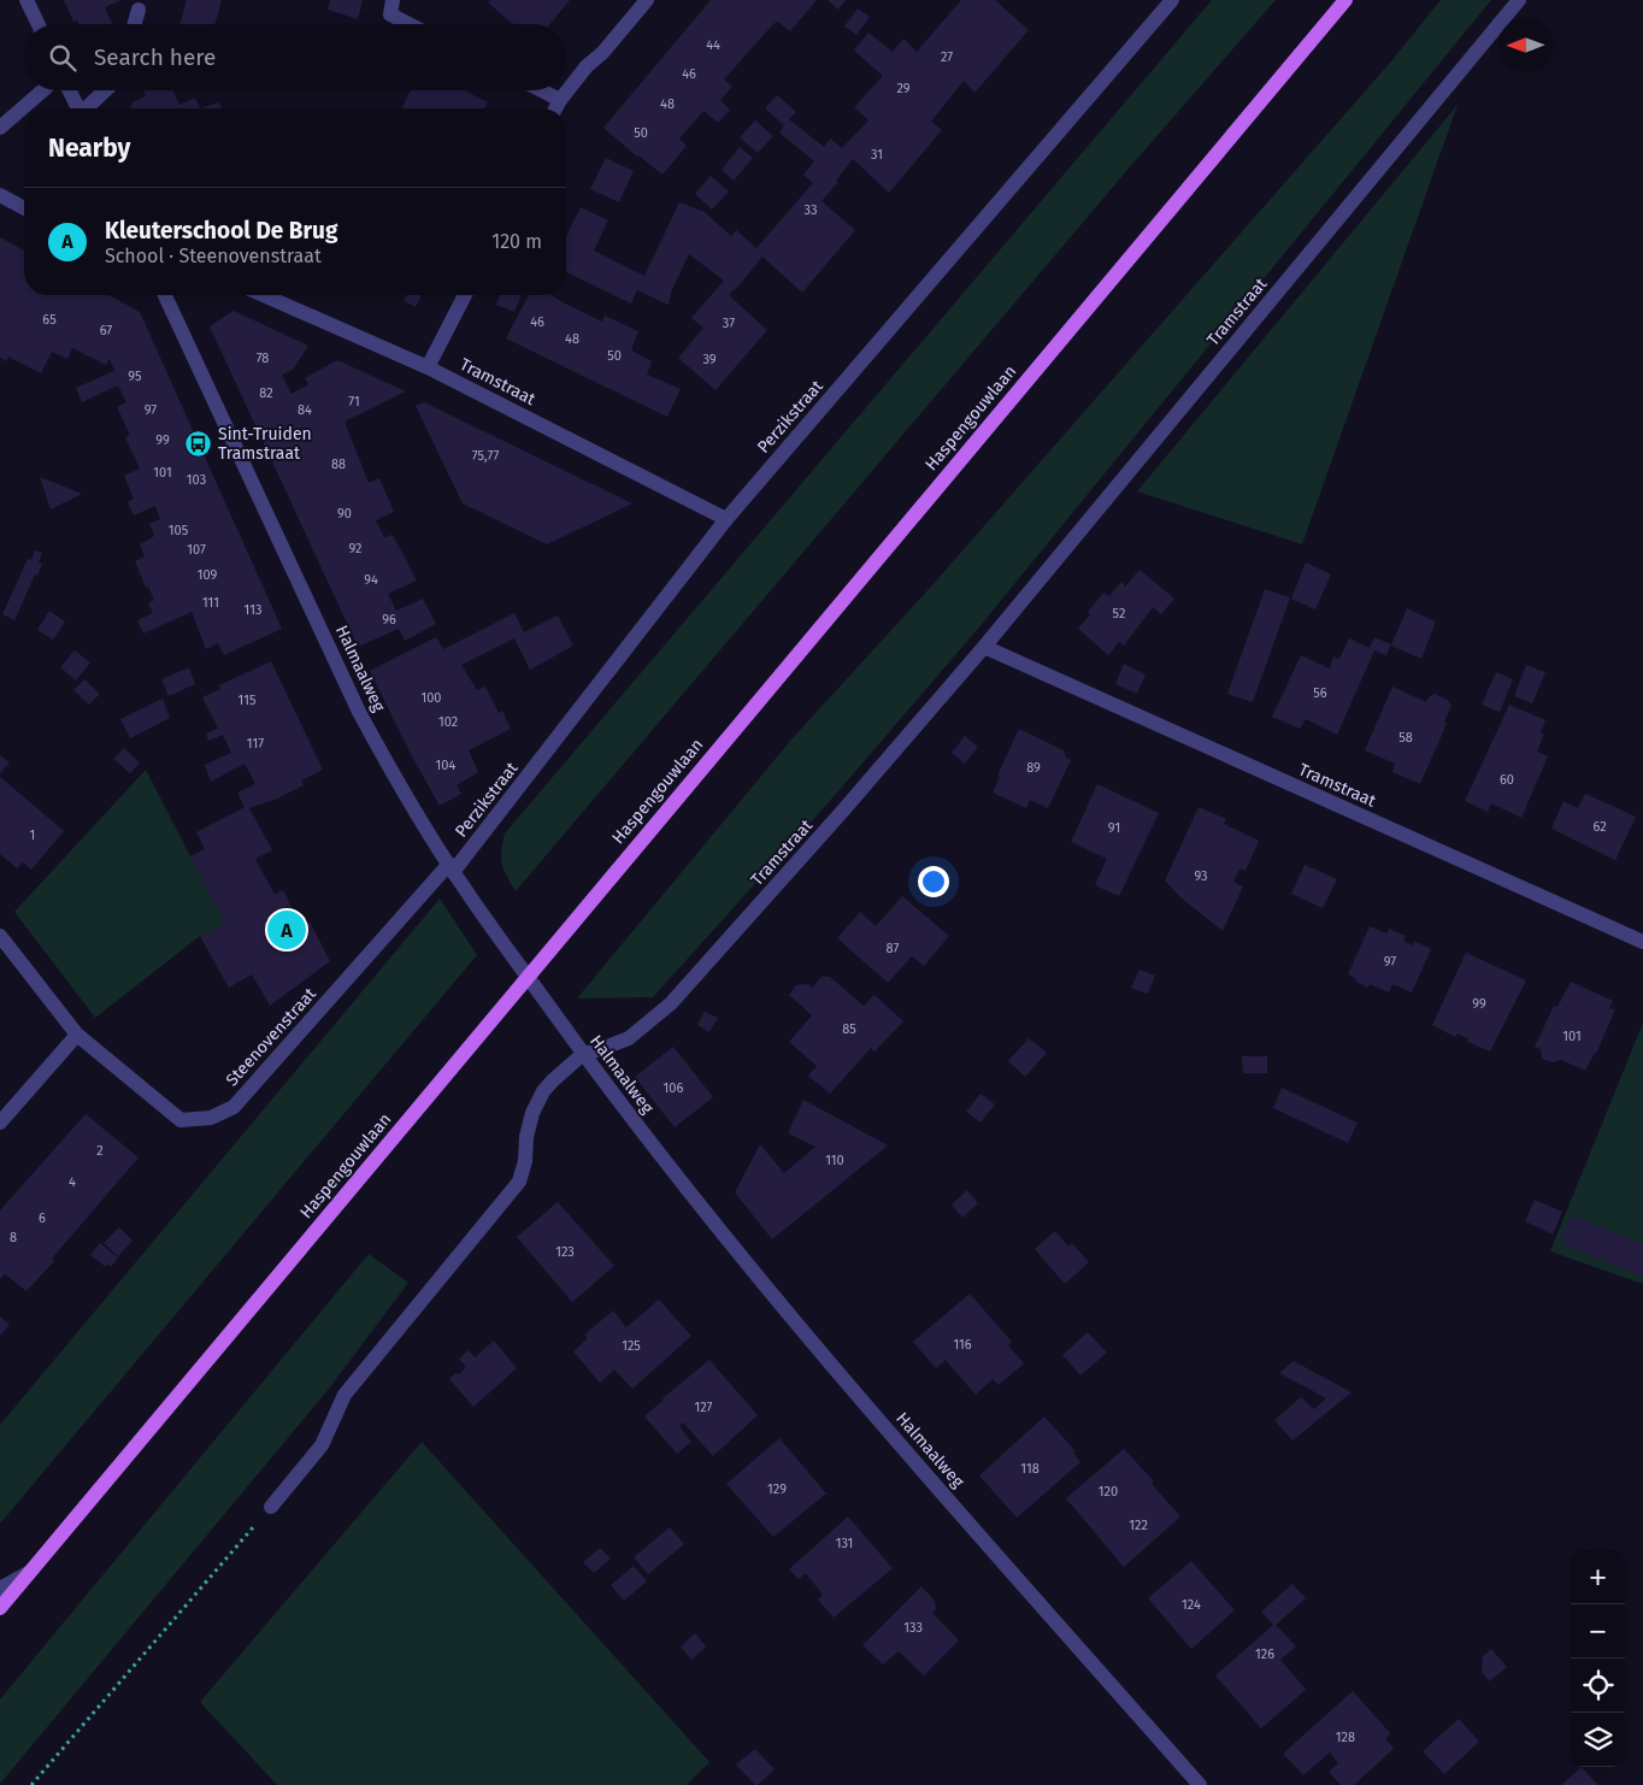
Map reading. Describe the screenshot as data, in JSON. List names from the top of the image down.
{
  "streets": {
    "main road": ["Haspengouwlaan"],
    "street": [
      "Tramstraat",
      "Perzikstraat",
      "Halmaalweg",
      "Steenovenstraat"
    ]
  },
  "crossings": [
    ["Tramstraat", "Perzikstraat"],
    ["Tramstraat", "Halmaalweg"],
    ["Perzikstraat", "Halmaalweg"],
    ["Perzikstraat", "Steenovenstraat"],
    ["Halmaalweg", "Steenovenstraat"]
  ],
  "places": {
    "bus stop": ["Sint-Truiden Tramstraat"]
  },
  "house_numbers": [
    "44",
    "27",
    "46",
    "29",
    "48",
    "50",
    "31",
    "33",
    "65",
    "46",
    "37",
    "67",
    "48",
    "50",
    "78",
    "39",
    "95",
    "82",
    "71",
    "97",
    "84",
    "99",
    "75,77",
    "88",
    "101",
    "103",
    "90",
    "105",
    "92",
    "107",
    "109",
    "94",
    "111",
    "113",
    "52",
    "96",
    "56",
    "100",
    "115",
    "102",
    "58",
    "117",
    "104",
    "89",
    "60",
    "62",
    "91",
    "1",
    "93",
    "87",
    "97",
    "99",
    "85",
    "101",
    "106",
    "2",
    "110",
    "4",
    "6",
    "8",
    "123",
    "116",
    "125",
    "127",
    "118",
    "129",
    "120",
    "122",
    "131",
    "124",
    "133",
    "126",
    "128"
  ],
  "north": "left",
  "page": {
    "search": "Search here",
    "heading": "Nearby",
    "list": [
      {
        "mark": "A",
        "name": "Kleuterschool De Brug",
        "note": "School · Steenovenstraat",
        "value": "120 m"
      }
    ],
    "pins": "A",
    "map_buttons": ["+", "−"]
  }
}
